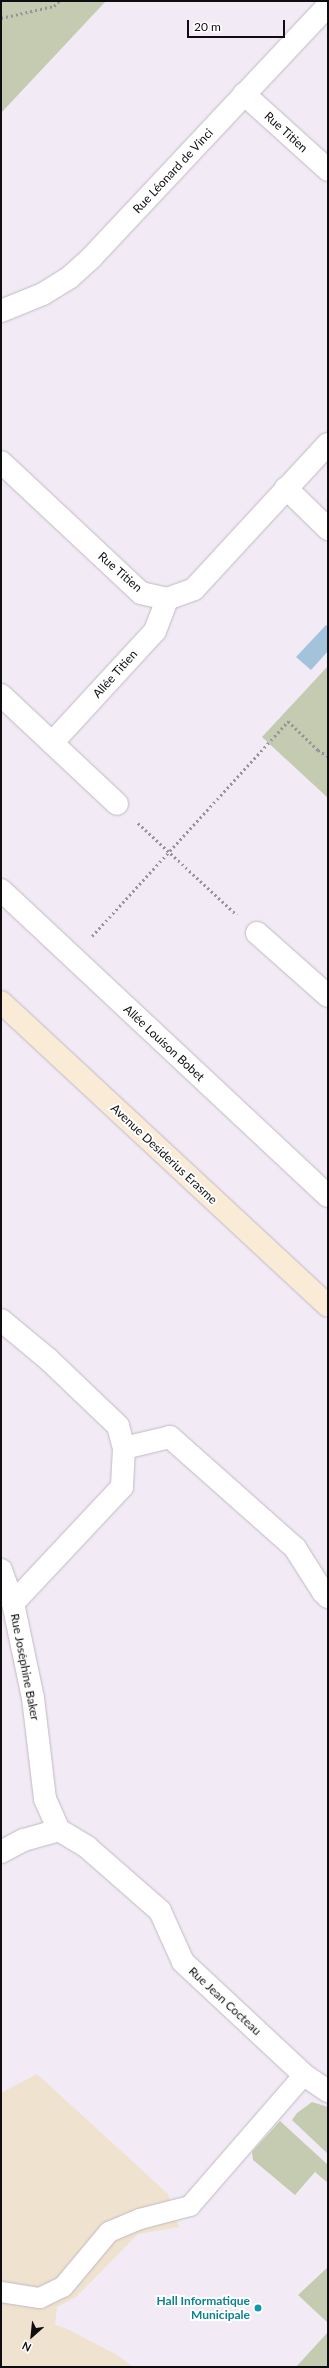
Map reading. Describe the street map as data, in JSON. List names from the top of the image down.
{
  "streets": {
    "main road": ["Avenue Desiderius Erasme"],
    "street": [
      "Rue Titien",
      "Rue Léonard de Vinci",
      "Allée Titien",
      "Allée Louison Bobet",
      "Rue Joséphine Baker",
      "Rue Jean Cocteau"
    ]
  },
  "crossings": [
    ["Rue Titien", "Rue Léonard de Vinci"],
    ["Rue Titien", "Allée Titien"],
    ["Rue Joséphine Baker", "Rue Jean Cocteau"]
  ],
  "places": ["Hall Informatique Municipale"],
  "scale_bar": "20 m",
  "north": "bottom left"
}
